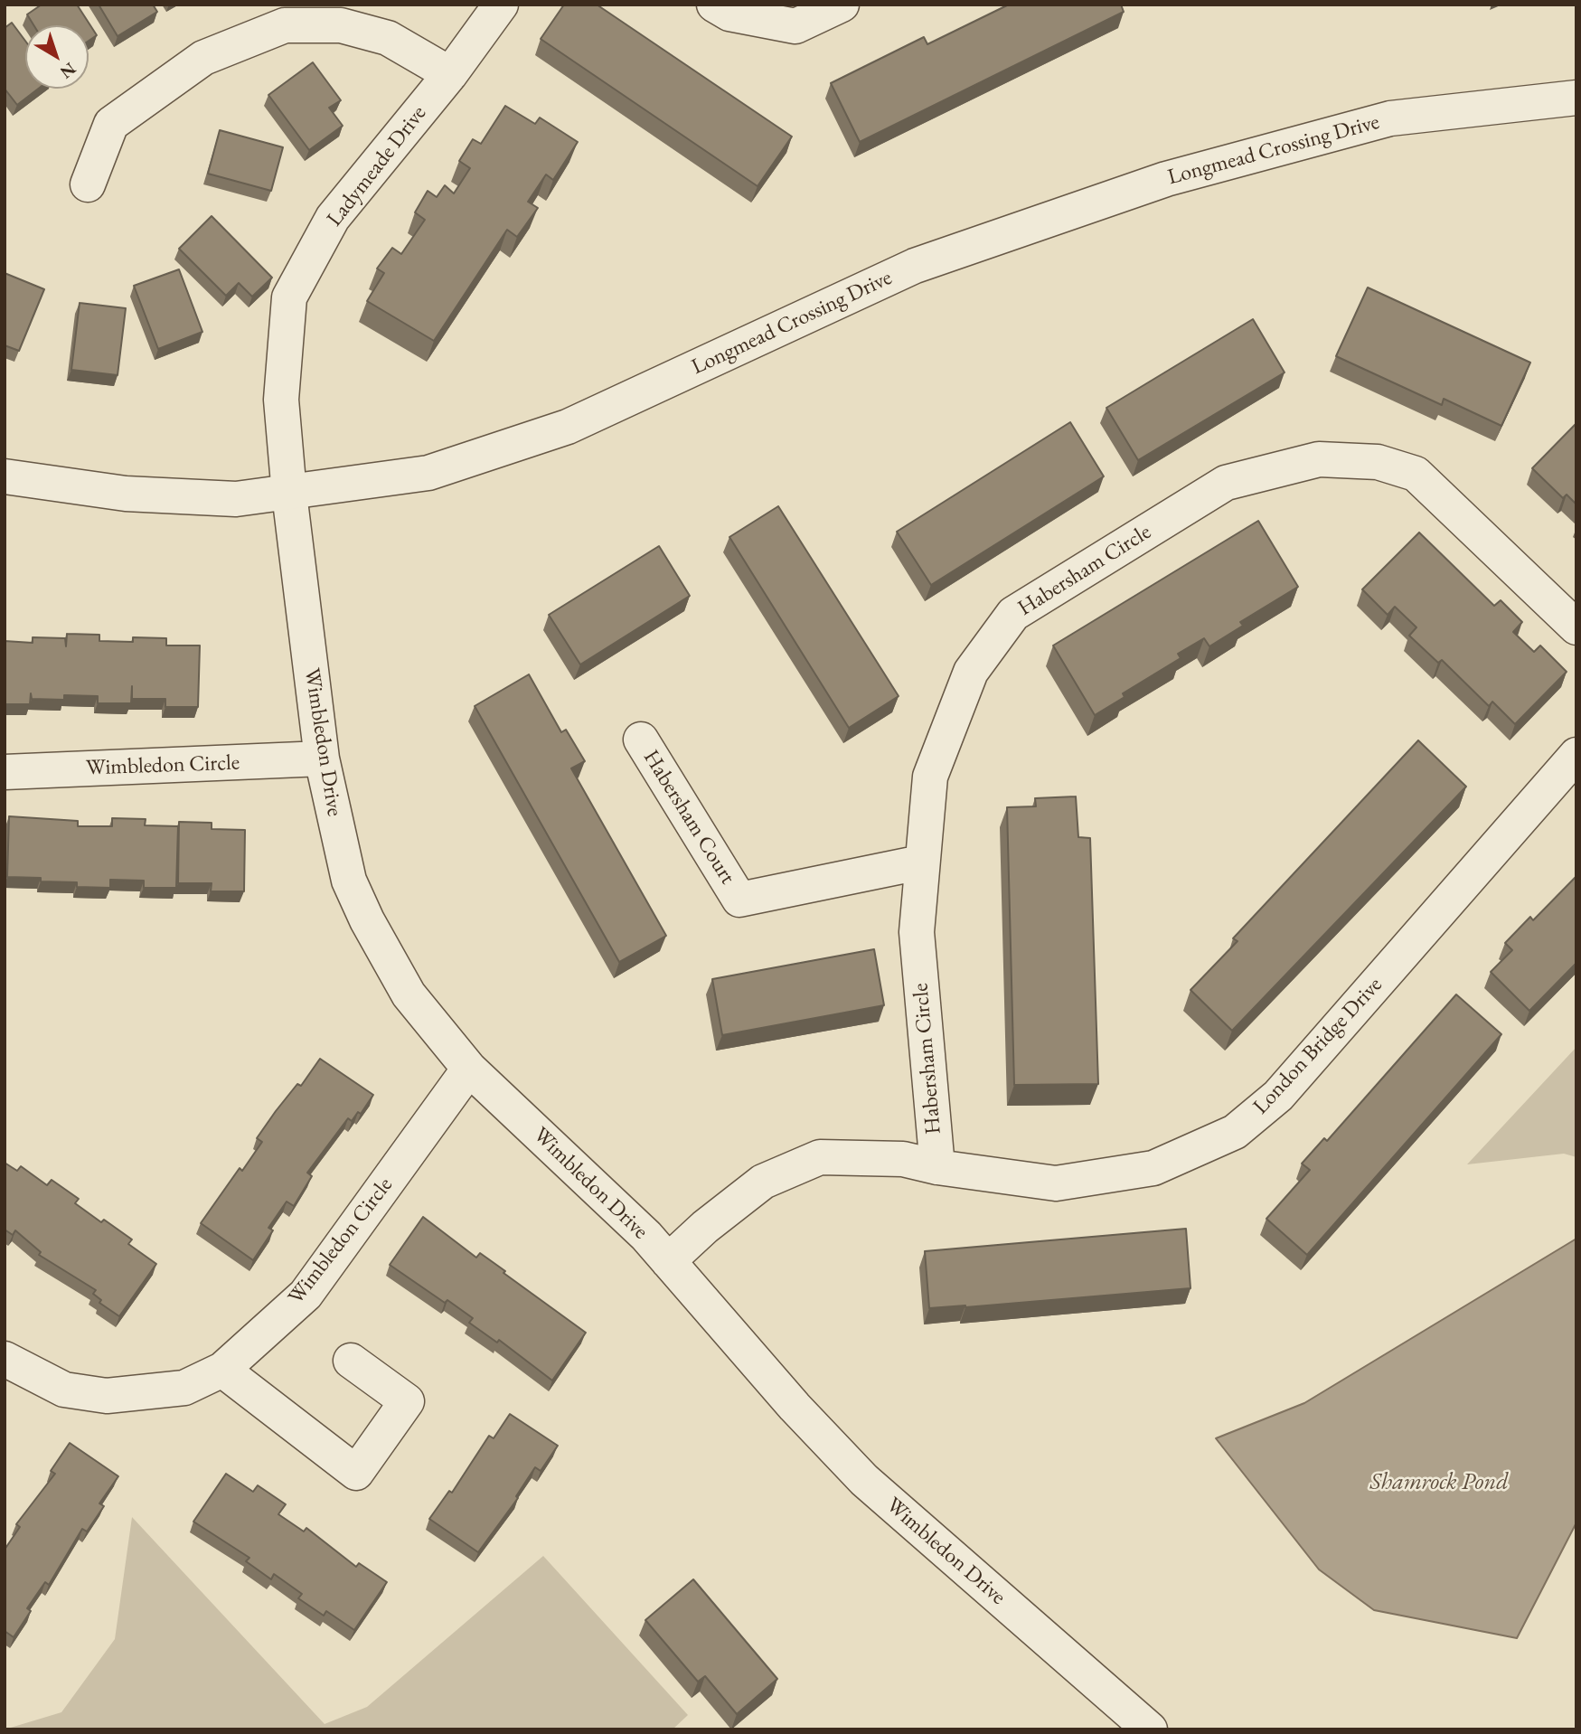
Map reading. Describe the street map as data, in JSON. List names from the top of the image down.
{
  "streets": {
    "street": [
      "Longmead Crossing Drive",
      "Ladymeade Drive",
      "Habersham Circle",
      "Wimbledon Drive",
      "Wimbledon Circle",
      "Habersham Court",
      "London Bridge Drive"
    ]
  },
  "crossings": [
    ["Longmead Crossing Drive", "Ladymeade Drive"],
    ["Longmead Crossing Drive", "Wimbledon Drive"],
    ["Ladymeade Drive", "Wimbledon Drive"],
    ["Habersham Circle", "Habersham Court"],
    ["Habersham Circle", "London Bridge Drive"],
    ["Wimbledon Drive", "Wimbledon Circle"],
    ["Wimbledon Drive", "London Bridge Drive"]
  ],
  "water": ["Shamrock Pond"],
  "north": "bottom right"
}
